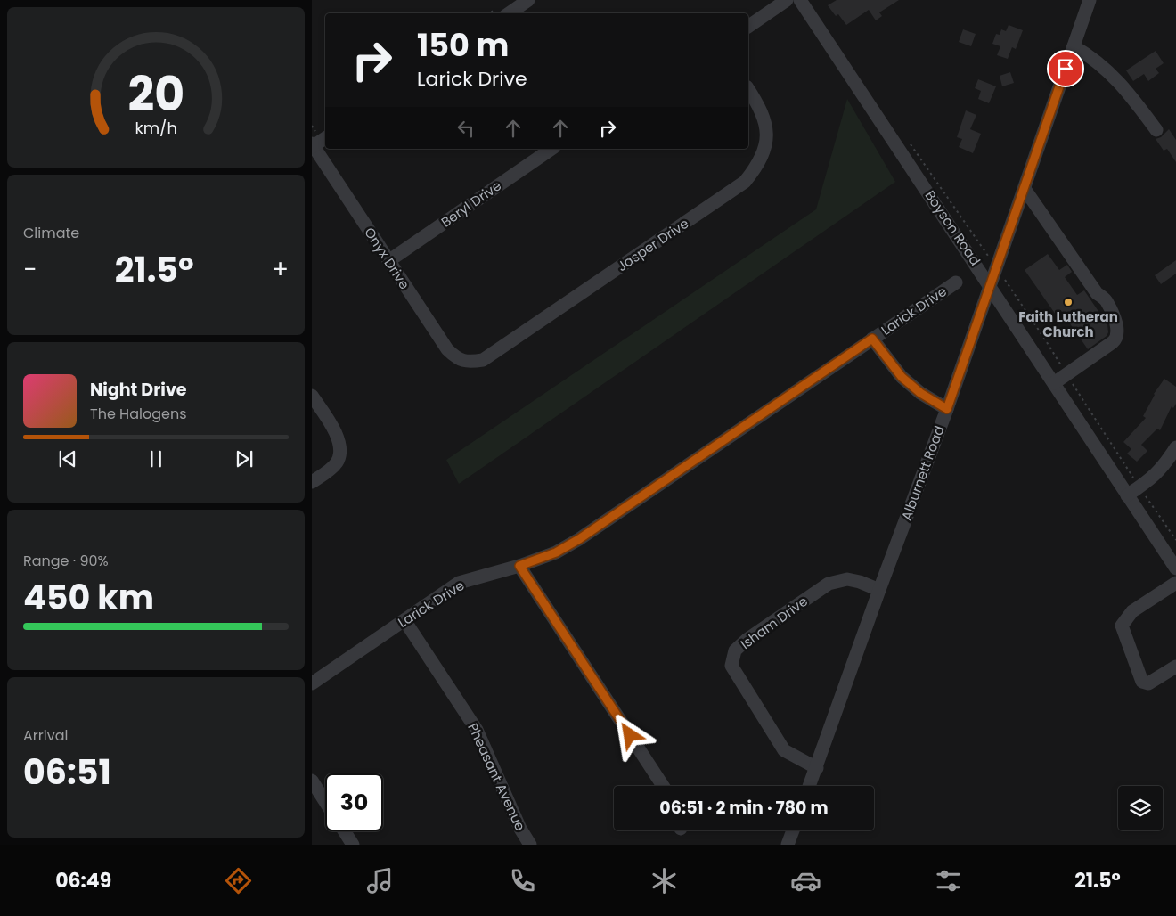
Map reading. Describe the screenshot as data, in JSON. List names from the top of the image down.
{
  "streets": {
    "street": [
      "Beryl Drive",
      "Boyson Road",
      "Jasper Drive",
      "Onyx Drive",
      "Larick Drive",
      "Alburnett Road",
      "Isham Drive",
      "Pheasant Avenue"
    ]
  },
  "crossings": [
    ["Beryl Drive", "Onyx Drive"],
    ["Boyson Road", "Alburnett Road"],
    ["Jasper Drive", "Onyx Drive"],
    ["Larick Drive", "Alburnett Road"],
    ["Larick Drive", "Pheasant Avenue"],
    ["Alburnett Road", "Isham Drive"]
  ],
  "places": ["Faith Lutheran Church"],
  "page": {
    "turn": ["150 m", "Larick Drive"],
    "tile": [
      "Climate",
      ["Range · 90%", "450 km"],
      ["Arrival", "06:51"]
    ],
    "heat": ["−", "21.5°", "+"],
    "song": ["Night Drive", "The Halogens"],
    "limit": "30",
    "trip": "06:51 · 2 min · 780 m",
    "tabs": ["06:49", "21.5°"],
    "gauge": ["20", "km/h"]
  }
}
